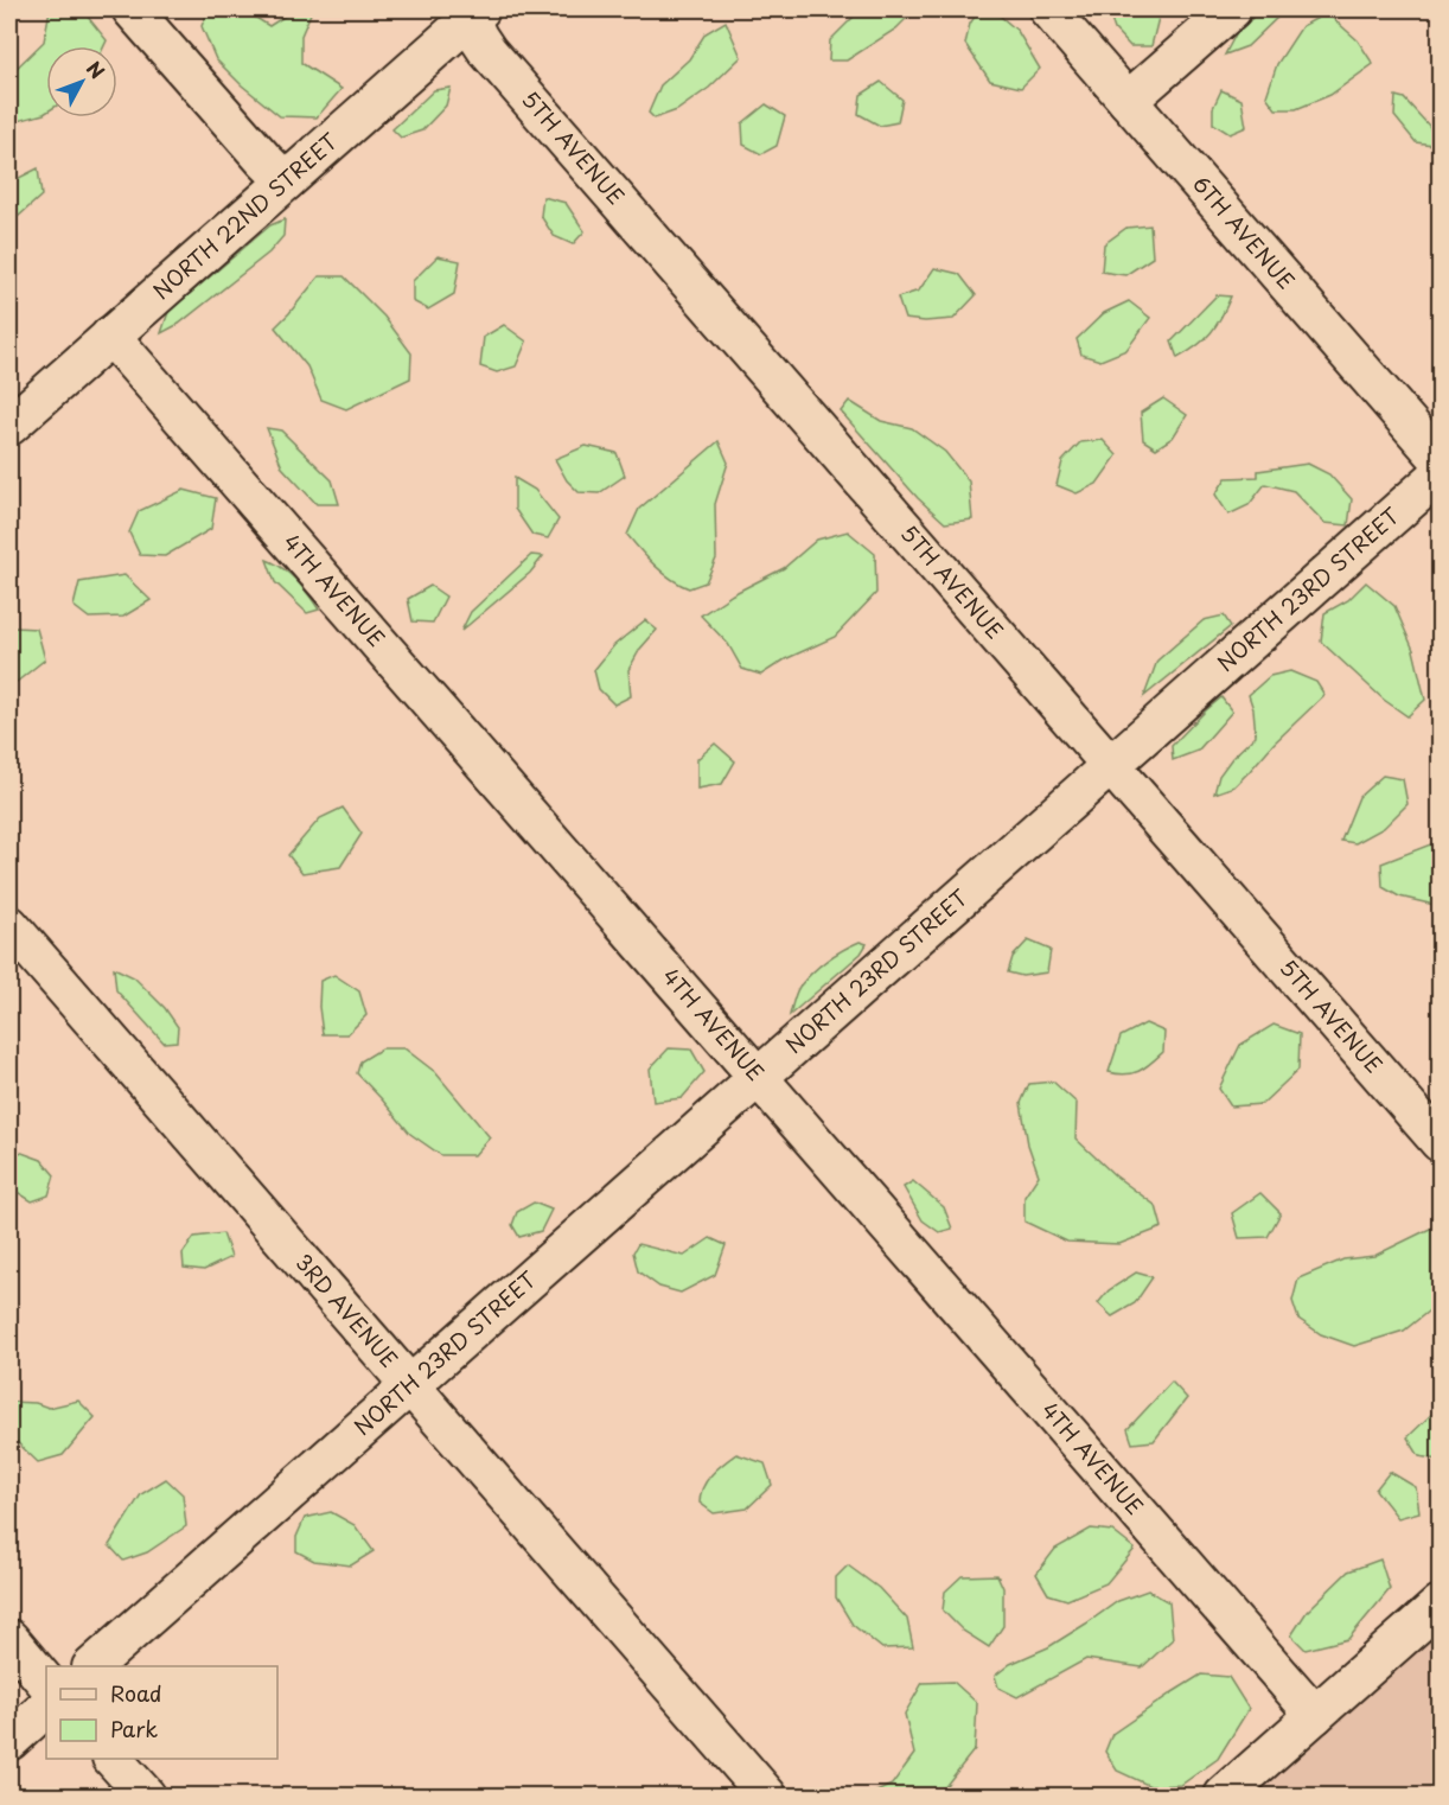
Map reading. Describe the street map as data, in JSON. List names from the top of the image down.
{
  "streets": {
    "street": [
      "5TH AVENUE",
      "NORTH 22ND STREET",
      "6TH AVENUE",
      "NORTH 23RD STREET",
      "4TH AVENUE",
      "3RD AVENUE"
    ]
  },
  "crossings": [
    ["5TH AVENUE", "NORTH 22ND STREET"],
    ["5TH AVENUE", "NORTH 23RD STREET"],
    ["NORTH 22ND STREET", "4TH AVENUE"],
    ["NORTH 23RD STREET", "4TH AVENUE"],
    ["NORTH 23RD STREET", "3RD AVENUE"]
  ],
  "legend": ["Road", "Park"],
  "north": "top right"
}
